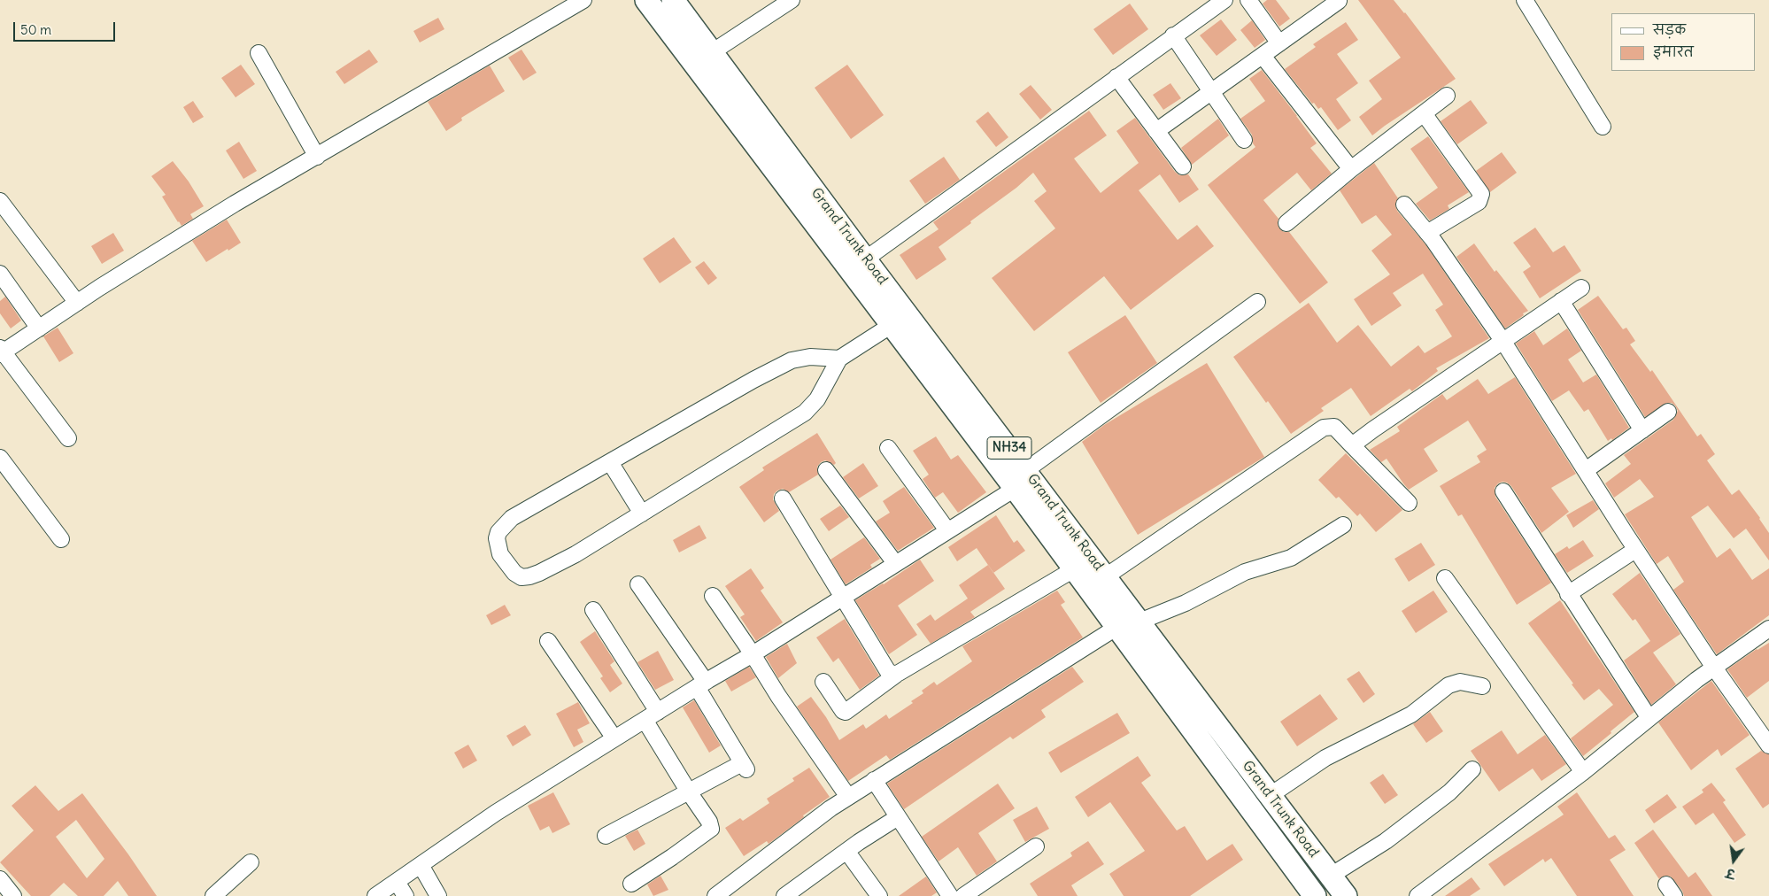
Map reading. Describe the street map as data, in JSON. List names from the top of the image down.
{
  "streets": {
    "highway": ["Grand Trunk Road", "NH34"]
  },
  "legend": ["सड़क", "इमारत"],
  "scale_bar": "50 m",
  "north": "bottom"
}
